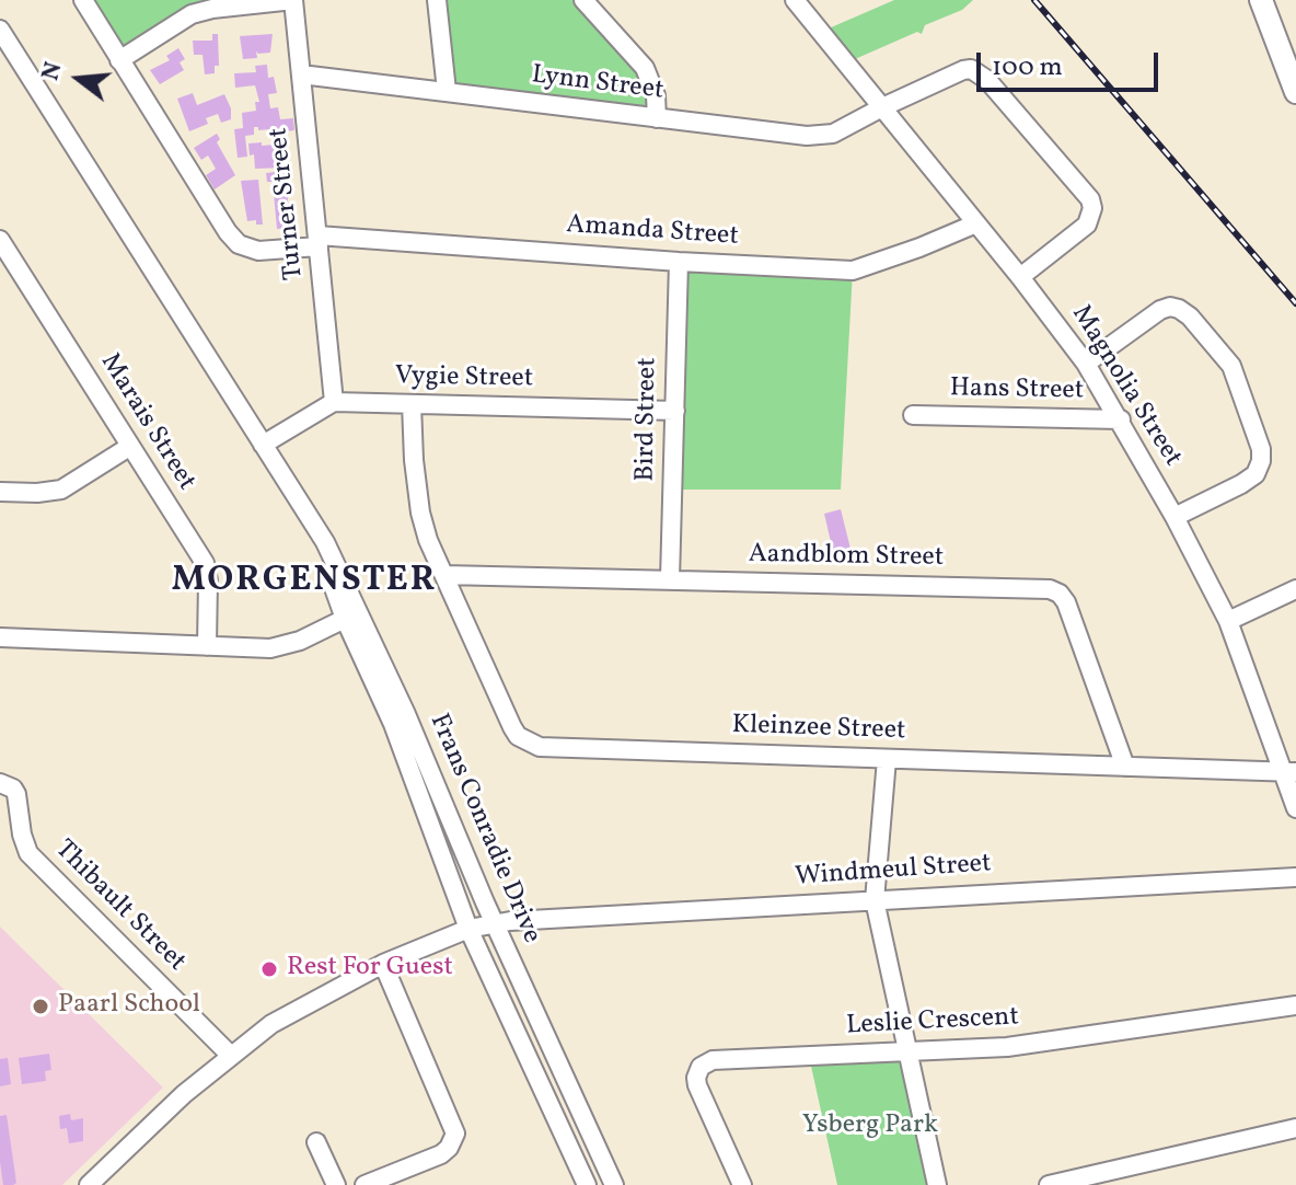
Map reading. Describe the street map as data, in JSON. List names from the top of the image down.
{
  "streets": {
    "street": [
      "Lynn Street",
      "Turner Street",
      "Amanda Street",
      "Vygie Street",
      "Magnolia Street",
      "Hans Street",
      "Bird Street",
      "Marais Street",
      "Aandblom Street",
      "Kleinzee Street",
      "Frans Conradie Drive",
      "Windmeul Street",
      "Thibault Street",
      "Leslie Crescent"
    ]
  },
  "crossings": [
    ["Lynn Street", "Turner Street"],
    ["Lynn Street", "Magnolia Street"],
    ["Turner Street", "Amanda Street"],
    ["Turner Street", "Vygie Street"],
    ["Amanda Street", "Magnolia Street"],
    ["Amanda Street", "Bird Street"],
    ["Vygie Street", "Bird Street"],
    ["Vygie Street", "Kleinzee Street"],
    ["Magnolia Street", "Hans Street"],
    ["Magnolia Street", "Kleinzee Street"],
    ["Bird Street", "Aandblom Street"],
    ["Aandblom Street", "Kleinzee Street"],
    ["Frans Conradie Drive", "Windmeul Street"],
    ["Windmeul Street", "Thibault Street"]
  ],
  "districts": ["MORGENSTER"],
  "parks": ["Ysberg Park"],
  "places": ["Rest For Guest", "Paarl School"],
  "scale_bar": "100 m",
  "north": "left"
}
